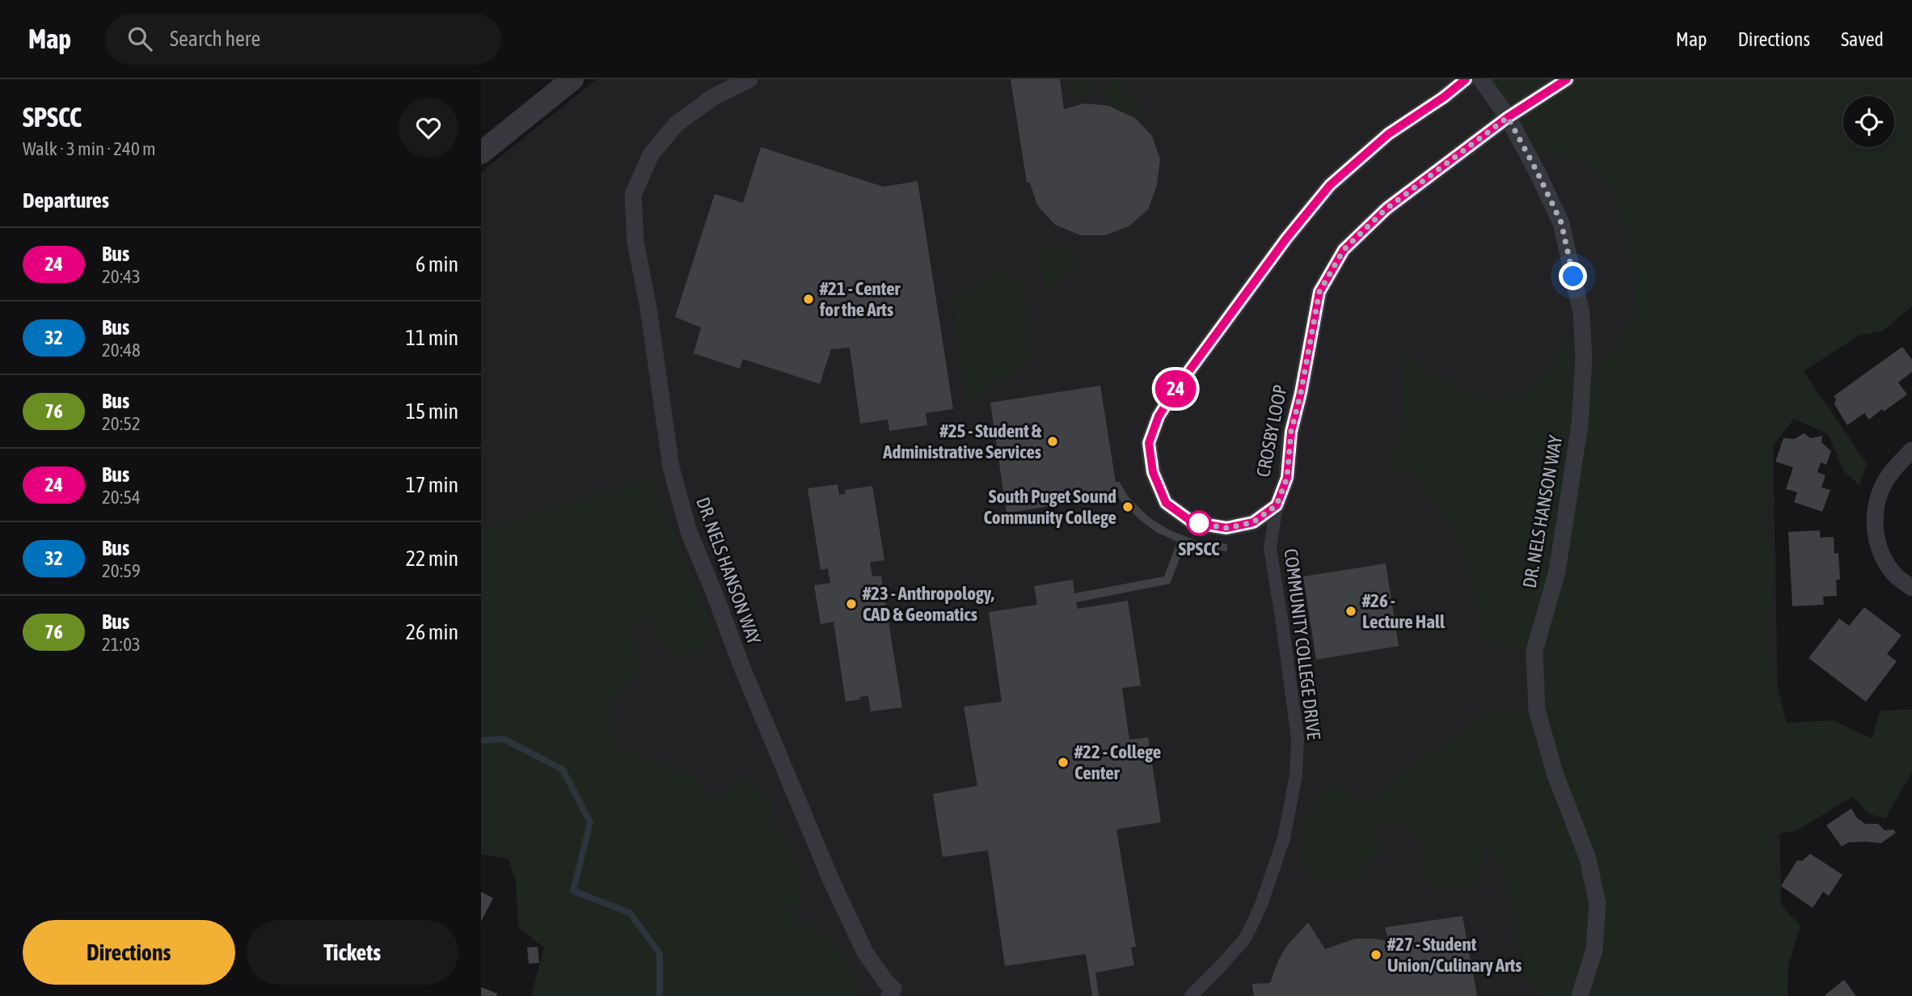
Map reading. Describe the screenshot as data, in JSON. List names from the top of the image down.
{
  "streets": {
    "street": ["CROSBY LOOP", "DR. NELS HANSON WAY", "COMMUNITY COLLEGE DRIVE"]
  },
  "crossings": [
    ["CROSBY LOOP", "DR. NELS HANSON WAY"],
    ["CROSBY LOOP", "COMMUNITY COLLEGE DRIVE"]
  ],
  "places": [
    "#21 - Center for the Arts",
    "#25 - Student & Administrative Services",
    "South Puget Sound Community College",
    "SPSCC",
    "#23 - Anthropology, CAD & Geomatics",
    "#26 - Lecture Hall",
    "#22 - College Center",
    "#27 - Student Union/Culinary Arts"
  ],
  "lines": ["bus line 24"],
  "page": {
    "header": "Map",
    "search": "Search here",
    "nav": ["Map", "Directions", "Saved"],
    "heading": [
      ["SPSCC", "Walk · 3 min · 240 m"],
      "Departures"
    ],
    "on_map": "24",
    "list": [
      {
        "mark": "24",
        "name": "Bus",
        "note": "20:43",
        "value": "6 min"
      },
      {
        "mark": "32",
        "name": "Bus",
        "note": "20:48",
        "value": "11 min"
      },
      {
        "mark": "76",
        "name": "Bus",
        "note": "20:52",
        "value": "15 min"
      },
      {
        "mark": "24",
        "name": "Bus",
        "note": "20:54",
        "value": "17 min"
      },
      {
        "mark": "32",
        "name": "Bus",
        "note": "20:59",
        "value": "22 min"
      },
      {
        "mark": "76",
        "name": "Bus",
        "note": "21:03",
        "value": "26 min"
      }
    ],
    "buttons": ["Directions", "Tickets"]
  }
}
